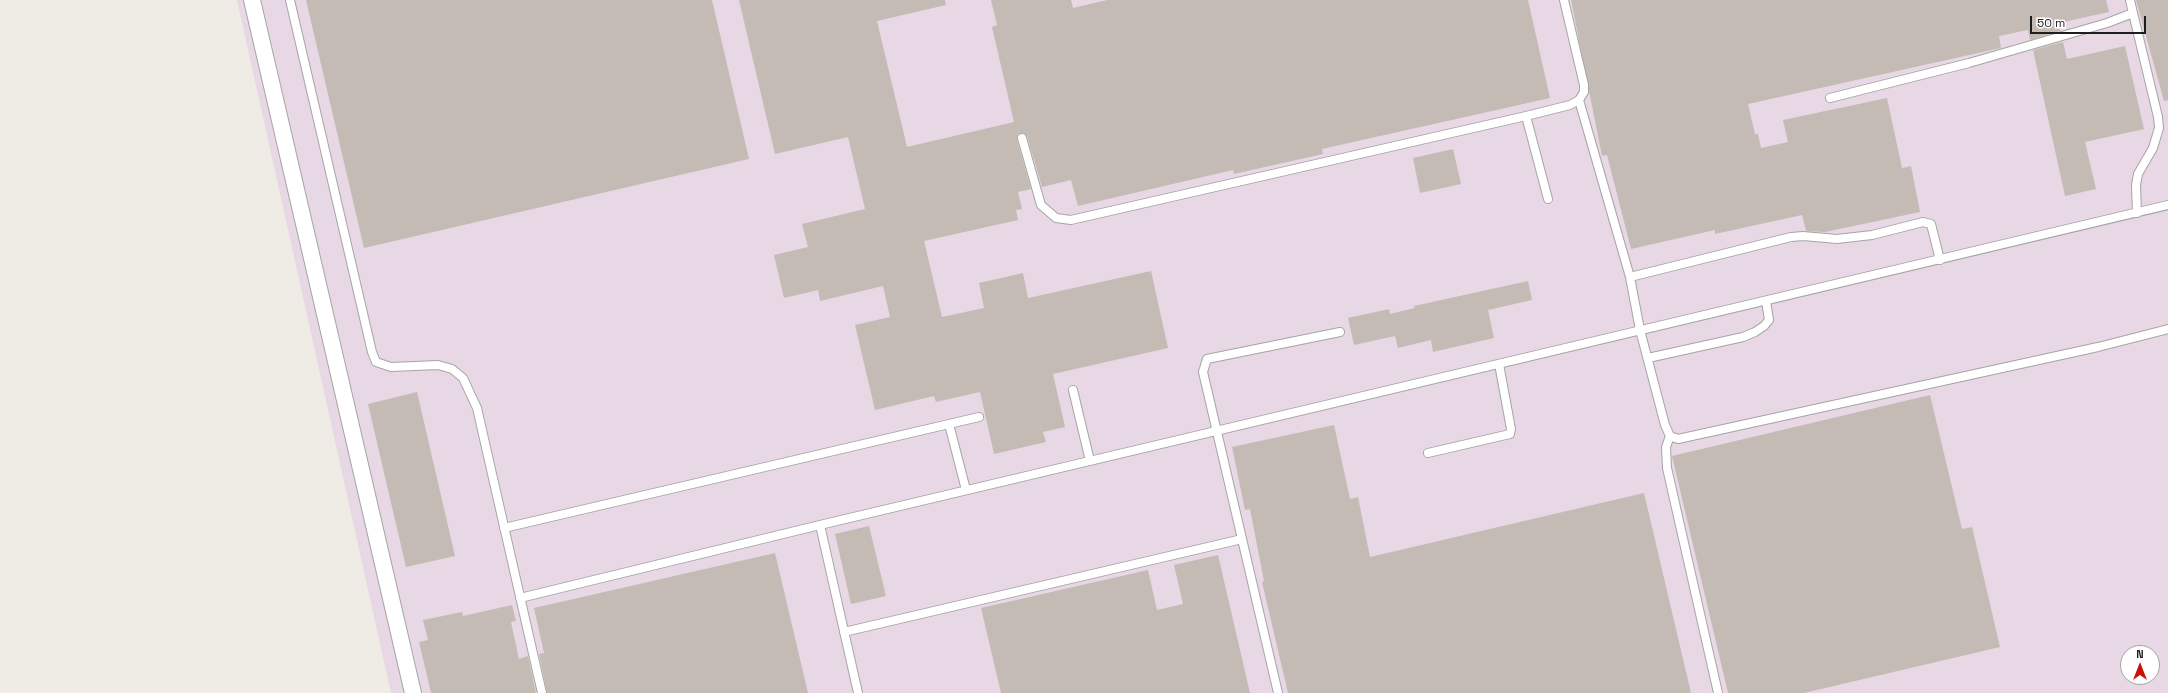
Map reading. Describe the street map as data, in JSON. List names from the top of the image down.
{
  "scale_bar": "50 m",
  "north": "top"
}
